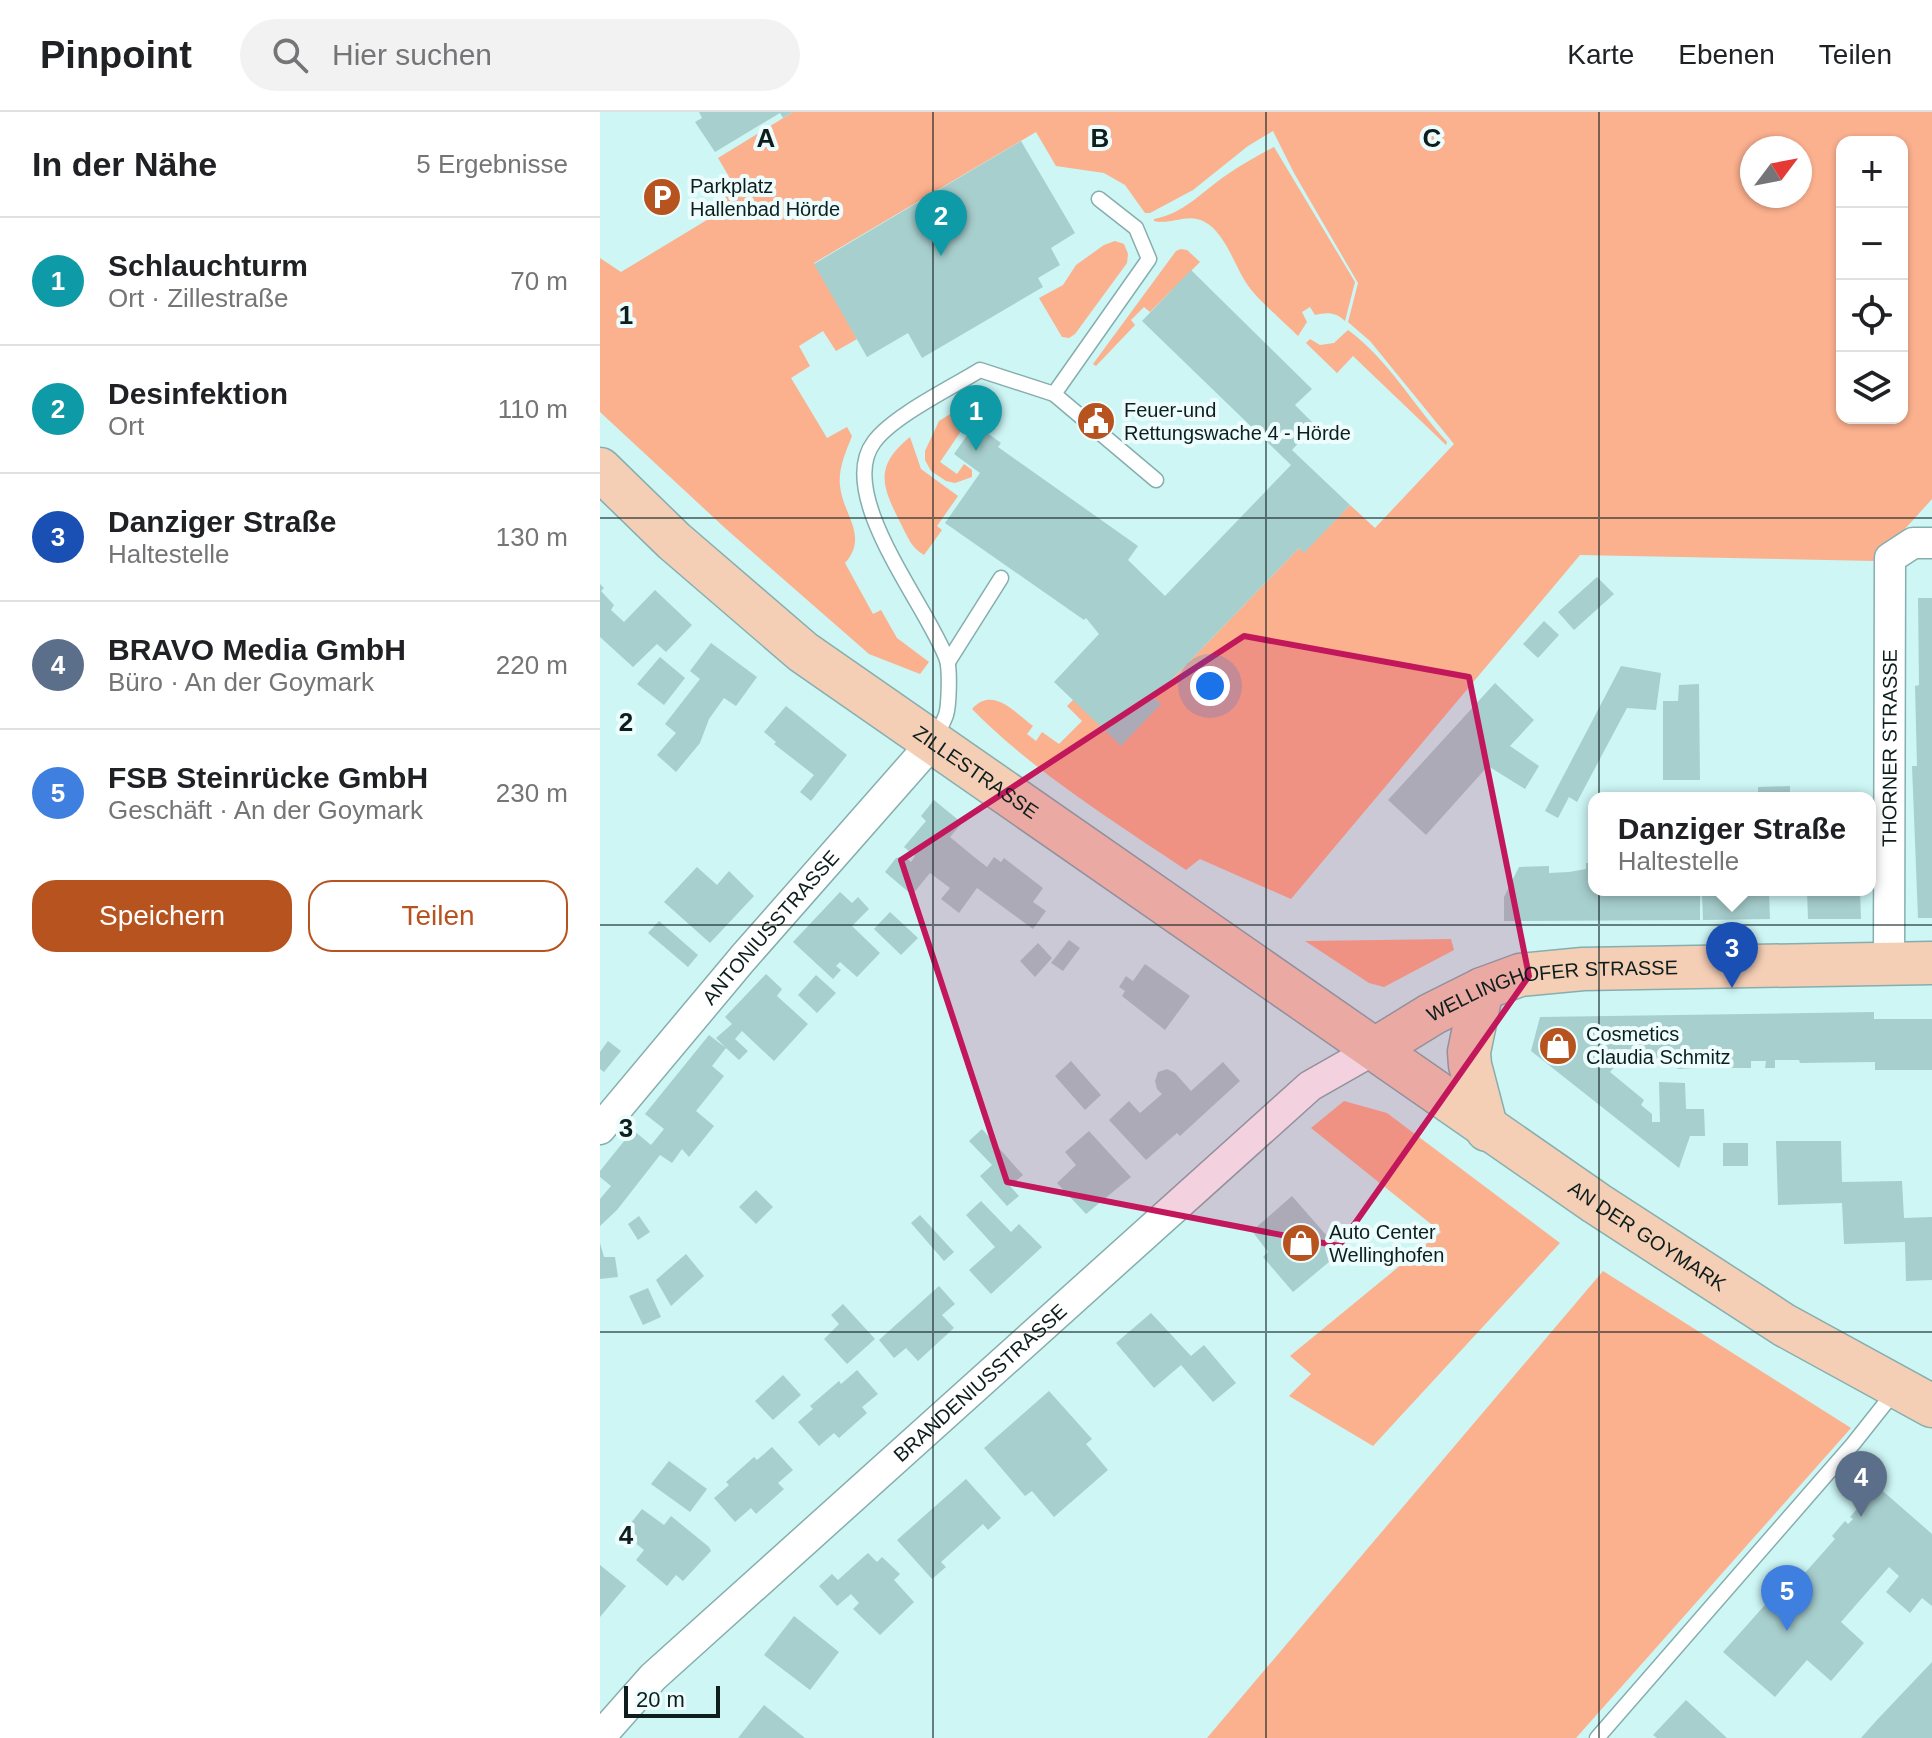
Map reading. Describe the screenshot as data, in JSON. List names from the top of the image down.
{
  "streets": {
    "main road": ["ZILLESTRASSE", "WELLINGHOFER STRASSE", "AN DER GOYMARK"],
    "street": ["THORNER STRASSE", "ANTONIUSSTRASSE", "BRANDENIUSSTRASSE"]
  },
  "crossings": [
    ["THORNER STRASSE", "WELLINGHOFER STRASSE"],
    ["ZILLESTRASSE", "ANTONIUSSTRASSE"],
    ["ZILLESTRASSE", "WELLINGHOFER STRASSE"],
    ["ZILLESTRASSE", "AN DER GOYMARK"],
    ["ZILLESTRASSE", "BRANDENIUSSTRASSE"],
    ["WELLINGHOFER STRASSE", "AN DER GOYMARK"],
    ["WELLINGHOFER STRASSE", "BRANDENIUSSTRASSE"],
    ["AN DER GOYMARK", "BRANDENIUSSTRASSE"]
  ],
  "places": {
    "parking": ["Parkplatz Hallenbad Hörde"],
    "public building": ["Feuer-und Rettungswache 4 - Hörde"],
    "shop": ["Cosmetics Claudia Schmitz", "Auto Center Wellinghofen"]
  },
  "scale_bar": "20 m",
  "north": "top right",
  "page": {
    "header": "Pinpoint",
    "search": "Hier suchen",
    "nav": ["Karte", "Ebenen", "Teilen"],
    "heading": ["In der Nähe", "5 Ergebnisse"],
    "map_buttons": ["+", "−"],
    "pins": [
      "2",
      "1",
      "3",
      "4",
      "5"
    ],
    "list": [
      {
        "mark": "1",
        "name": "Schlauchturm",
        "note": "Ort · Zillestraße",
        "value": "70 m"
      },
      {
        "mark": "2",
        "name": "Desinfektion",
        "note": "Ort",
        "value": "110 m"
      },
      {
        "mark": "3",
        "name": "Danziger Straße",
        "note": "Haltestelle",
        "value": "130 m"
      },
      {
        "mark": "4",
        "name": "BRAVO Media GmbH",
        "note": "Büro · An der Goymark",
        "value": "220 m"
      },
      {
        "mark": "5",
        "name": "FSB Steinrücke GmbH",
        "note": "Geschäft · An der Goymark",
        "value": "230 m"
      }
    ],
    "popup": ["Danziger Straße", "Haltestelle"],
    "buttons": ["Speichern", "Teilen"],
    "scale": "20 m"
  },
  "grid": {
    "columns": ["A", "B", "C"],
    "rows": [
      "1",
      "2",
      "3",
      "4"
    ]
  }
}
